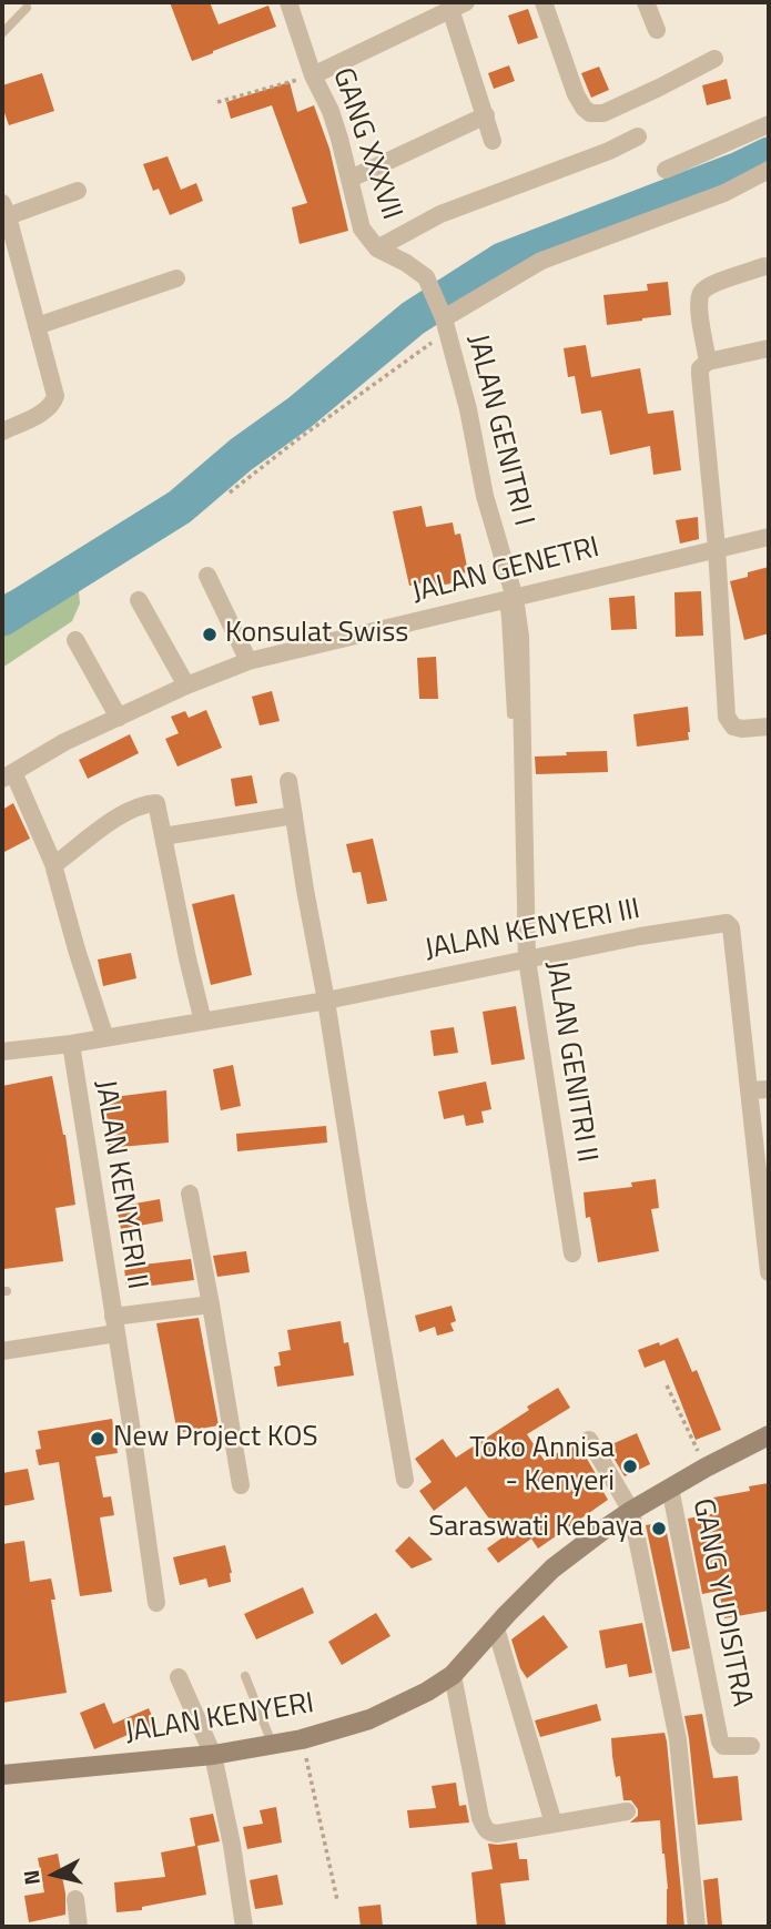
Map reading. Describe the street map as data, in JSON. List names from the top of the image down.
{
  "streets": {
    "street": [
      "GANG XXXVII",
      "JALAN GENITRI I",
      "JALAN GENETRI",
      "JALAN KENYERI III",
      "JALAN GENITRI II",
      "JALAN KENYERI II",
      "GANG YUDISITRA",
      "JALAN KENYERI"
    ]
  },
  "crossings": [
    ["GANG XXXVII", "JALAN GENITRI I"],
    ["JALAN GENITRI I", "JALAN GENETRI"],
    ["JALAN GENITRI I", "JALAN GENITRI II"],
    ["JALAN GENETRI", "JALAN GENITRI II"],
    ["JALAN KENYERI III", "JALAN GENITRI II"],
    ["JALAN KENYERI III", "JALAN KENYERI II"],
    ["GANG YUDISITRA", "JALAN KENYERI"]
  ],
  "places": [
    "Konsulat Swiss",
    "New Project KOS",
    "Toko Annisa - Kenyeri",
    "Saraswati Kebaya"
  ],
  "north": "left"
}
